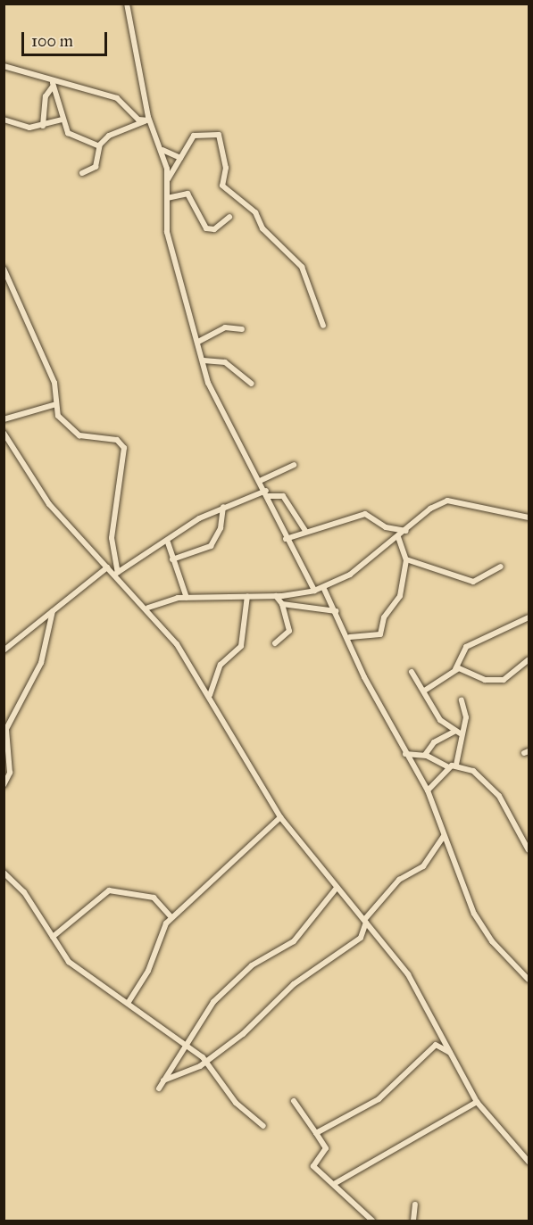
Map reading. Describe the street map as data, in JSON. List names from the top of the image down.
{
  "scale_bar": "100 m"
}
